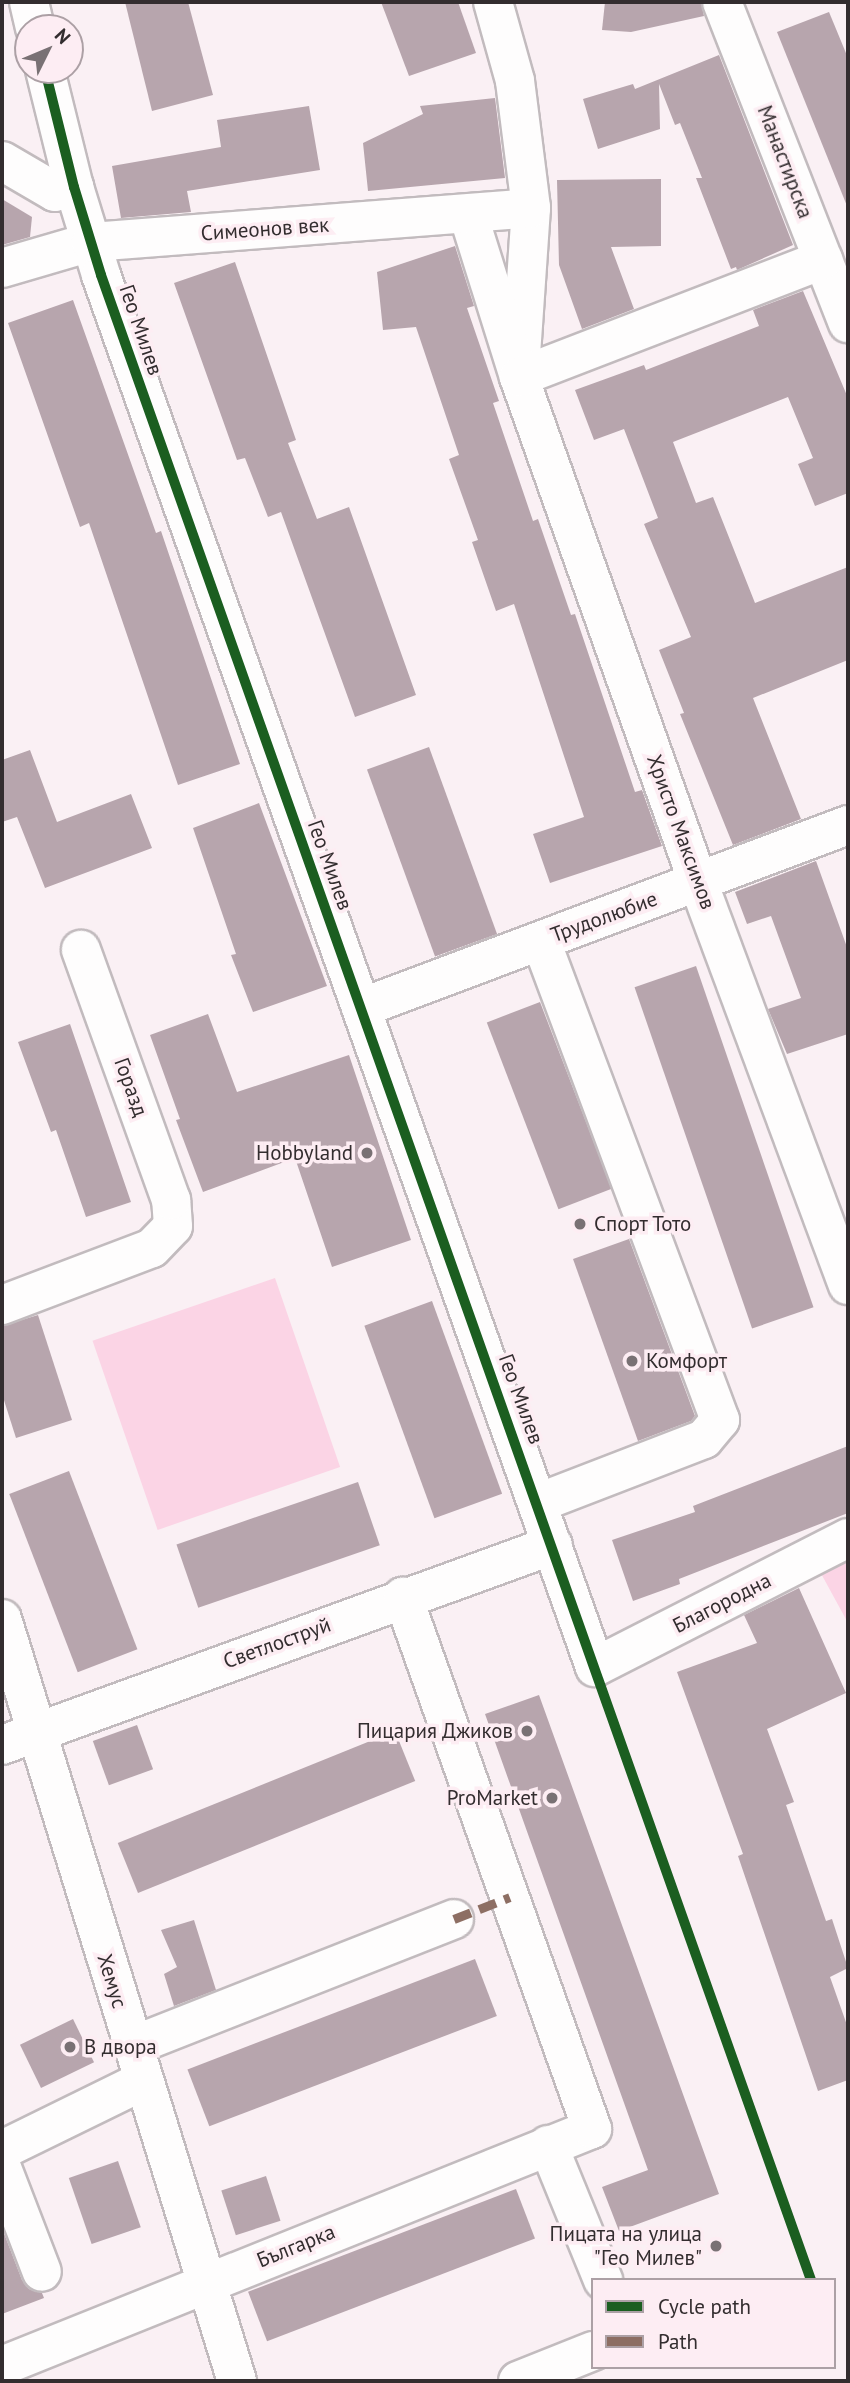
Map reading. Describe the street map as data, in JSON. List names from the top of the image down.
{
  "streets": {
    "street": [
      "Манастирска",
      "Симеонов век",
      "Гео Милев",
      "Христо Максимов",
      "Трудолюбие",
      "Горазд",
      "Благородна",
      "Светлоструй",
      "Хемус",
      "Българка"
    ]
  },
  "crossings": [
    ["Симеонов век", "Гео Милев"],
    ["Симеонов век", "Христо Максимов"],
    ["Гео Милев", "Трудолюбие"],
    ["Гео Милев", "Благородна"],
    ["Гео Милев", "Светлоструй"],
    ["Христо Максимов", "Трудолюбие"],
    ["Светлоструй", "Хемус"],
    ["Светлоструй", "Българка"],
    ["Хемус", "Българка"]
  ],
  "places": [
    "Hobbyland",
    "Спорт Тото",
    "Комфорт",
    "Пицария Джиков",
    "ProMarket",
    "В двора",
    "Пицата на улица \"Гео Милев\""
  ],
  "legend": ["Cycle path", "Path"],
  "north": "top right"
}
